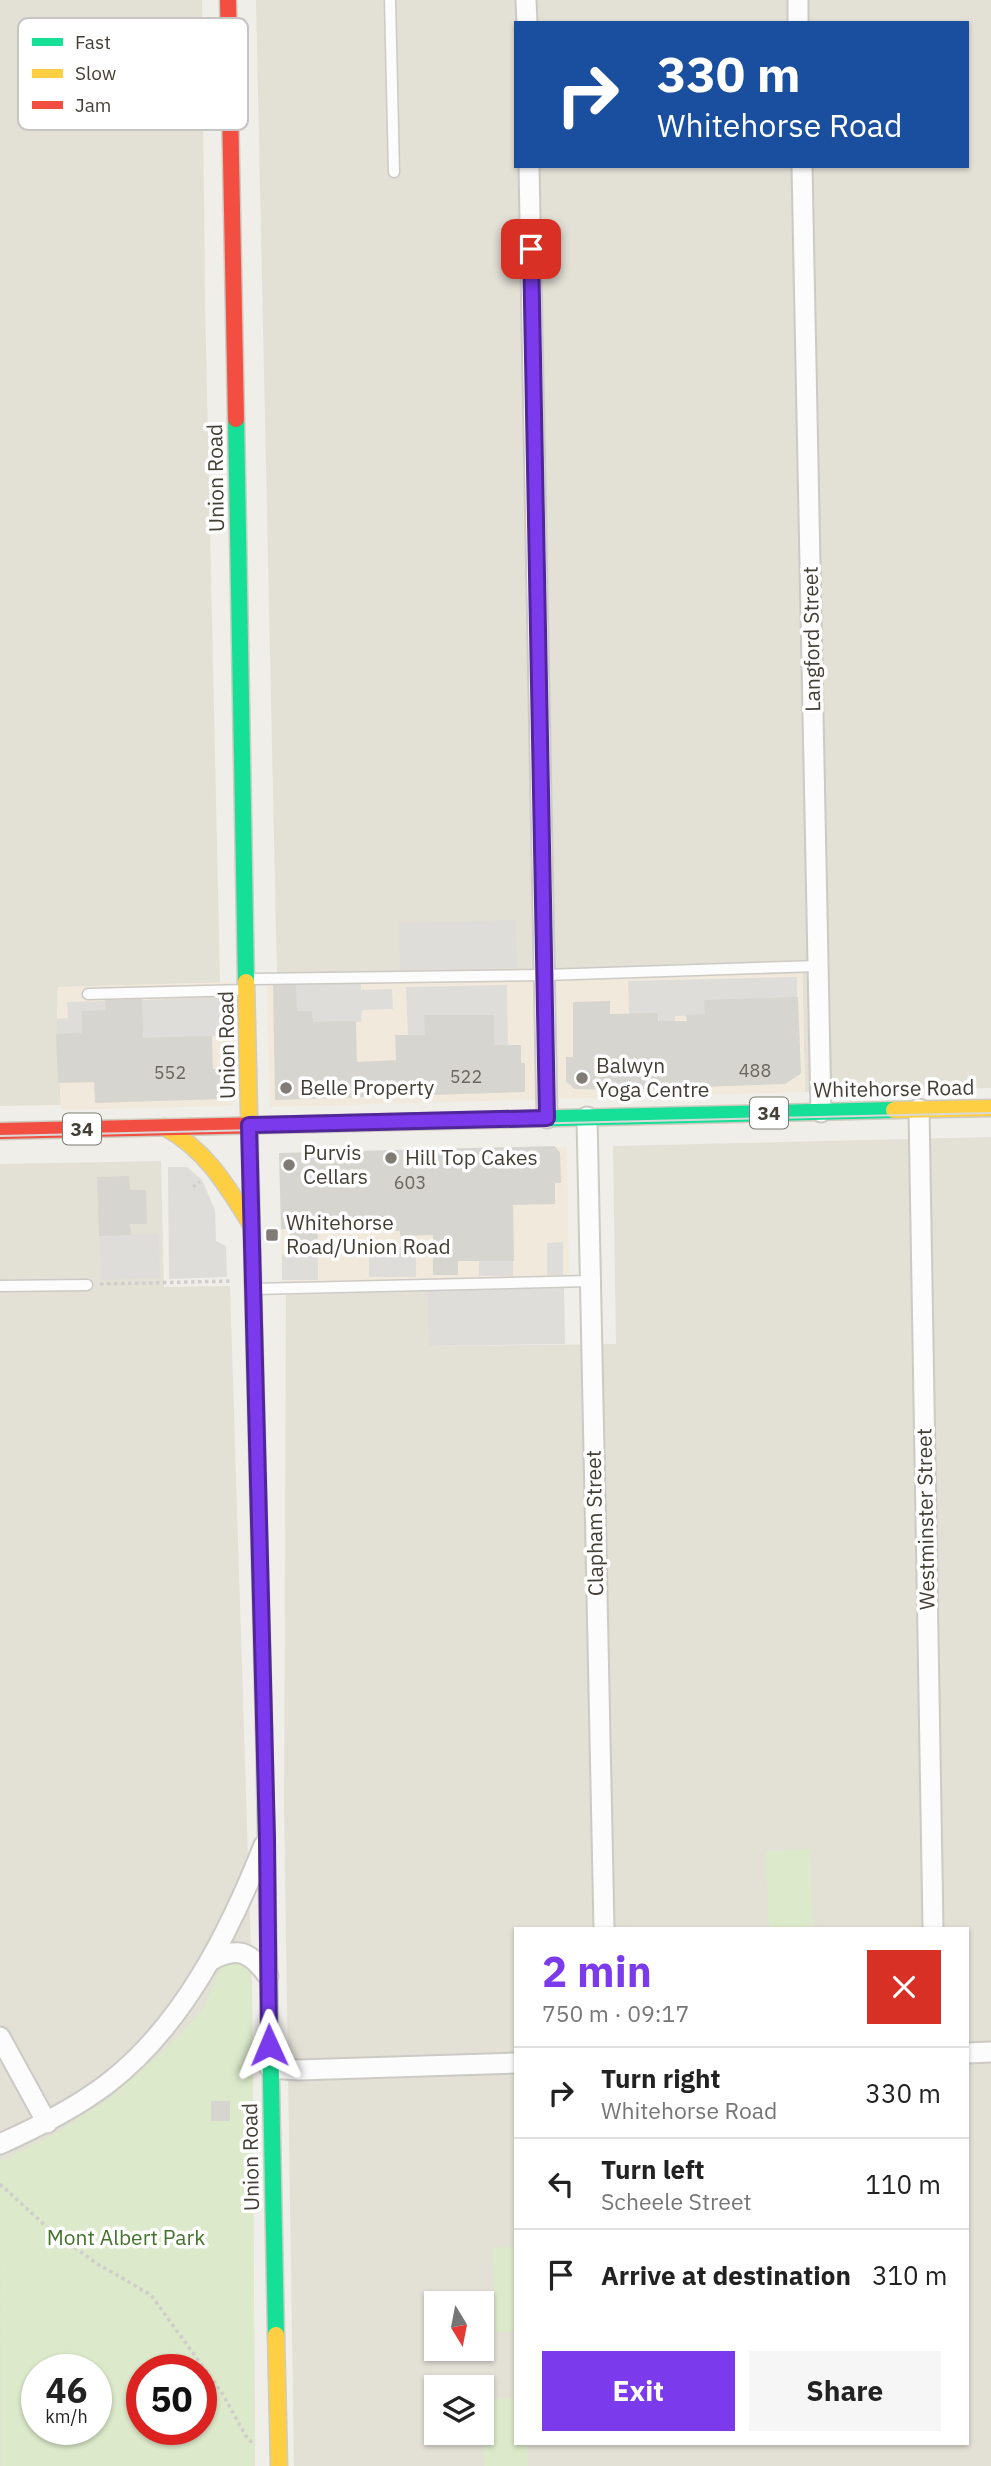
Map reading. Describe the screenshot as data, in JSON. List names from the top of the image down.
{
  "streets": {
    "main road": ["Union Road", "Whitehorse Road", "34"],
    "street": ["Langford Street", "Westminster Street", "Clapham Street"]
  },
  "crossings": [
    ["Union Road", "Whitehorse Road"],
    ["Langford Street", "Whitehorse Road"],
    ["Whitehorse Road", "Westminster Street"],
    ["Whitehorse Road", "Clapham Street"]
  ],
  "parks": ["Mont Albert Park"],
  "places": {
    "other": [
      "Balwyn Yoga Centre",
      "Belle Property",
      "Hill Top Cakes",
      "Purvis Cellars"
    ],
    "transit": ["Whitehorse Road/Union Road"]
  },
  "house_numbers": [
    "488",
    "552",
    "522",
    "603"
  ],
  "legend": ["Fast", "Slow", "Jam"],
  "north": "bottom",
  "page": {
    "turn": ["330 m", "Whitehorse Road"],
    "heading": ["2 min", "750 m · 09:17"],
    "list": [
      {
        "name": "Turn right",
        "note": "Whitehorse Road",
        "value": "330 m"
      },
      {
        "name": "Turn left",
        "note": "Scheele Street",
        "value": "110 m"
      },
      {
        "name": "Arrive at destination",
        "value": "310 m"
      }
    ],
    "buttons": ["Exit", "Share"],
    "speed": "46 km/h",
    "limit": "50"
  }
}
